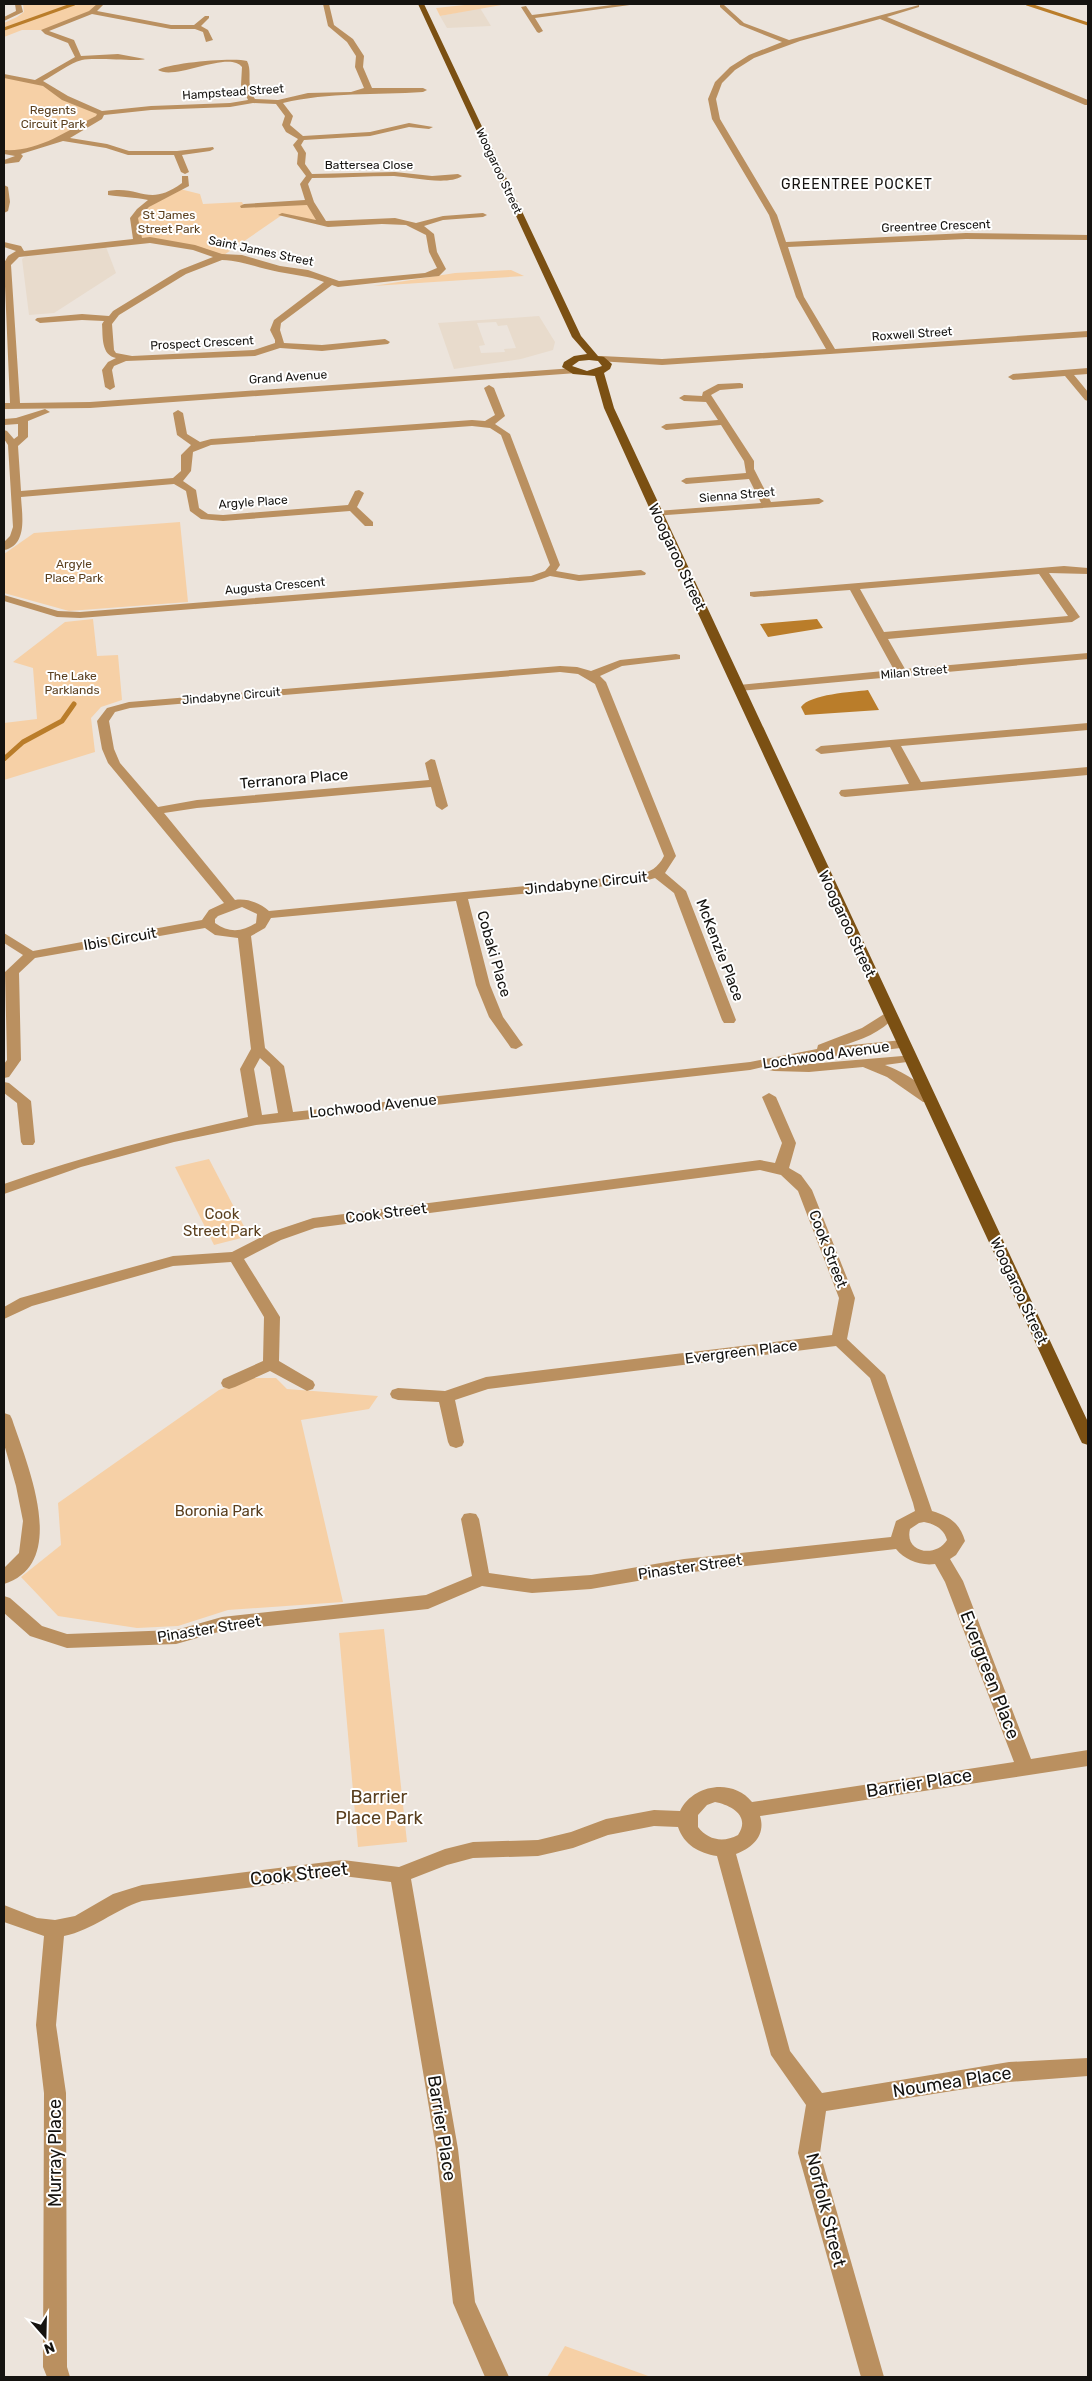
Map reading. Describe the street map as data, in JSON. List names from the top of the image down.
{
  "streets": {
    "main road": ["Woogaroo Street"],
    "street": [
      "Hampstead Street",
      "Battersea Close",
      "Greentree Crescent",
      "Saint James Street",
      "Roxwell Street",
      "Prospect Crescent",
      "Grand Avenue",
      "Sienna Street",
      "Argyle Place",
      "Augusta Crescent",
      "Milan Street",
      "Jindabyne Circuit",
      "Terranora Place",
      "Ibis Circuit",
      "McKenzie Place",
      "Cobaki Place",
      "Lochwood Avenue",
      "Cook Street",
      "Evergreen Place",
      "Pinaster Street",
      "Barrier Place",
      "Noumea Place",
      "Murray Place",
      "Norfolk Street"
    ]
  },
  "crossings": [
    ["Woogaroo Street", "Roxwell Street"],
    ["Woogaroo Street", "Grand Avenue"],
    ["Woogaroo Street", "Sienna Street"],
    ["Woogaroo Street", "Milan Street"],
    ["Woogaroo Street", "Lochwood Avenue"],
    ["Saint James Street", "Prospect Crescent"],
    ["Jindabyne Circuit", "Terranora Place"],
    ["Jindabyne Circuit", "McKenzie Place"],
    ["Jindabyne Circuit", "Cobaki Place"],
    ["Cook Street", "Evergreen Place"],
    ["Cook Street", "Barrier Place"],
    ["Cook Street", "Murray Place"],
    ["Evergreen Place", "Pinaster Street"],
    ["Evergreen Place", "Barrier Place"],
    ["Noumea Place", "Norfolk Street"]
  ],
  "districts": ["GREENTREE POCKET"],
  "parks": [
    "Regents Circuit Park",
    "St James Street Park",
    "Argyle Place Park",
    "The Lake Parklands",
    "Cook Street Park",
    "Boronia Park",
    "Barrier Place Park"
  ],
  "north": "bottom"
}
